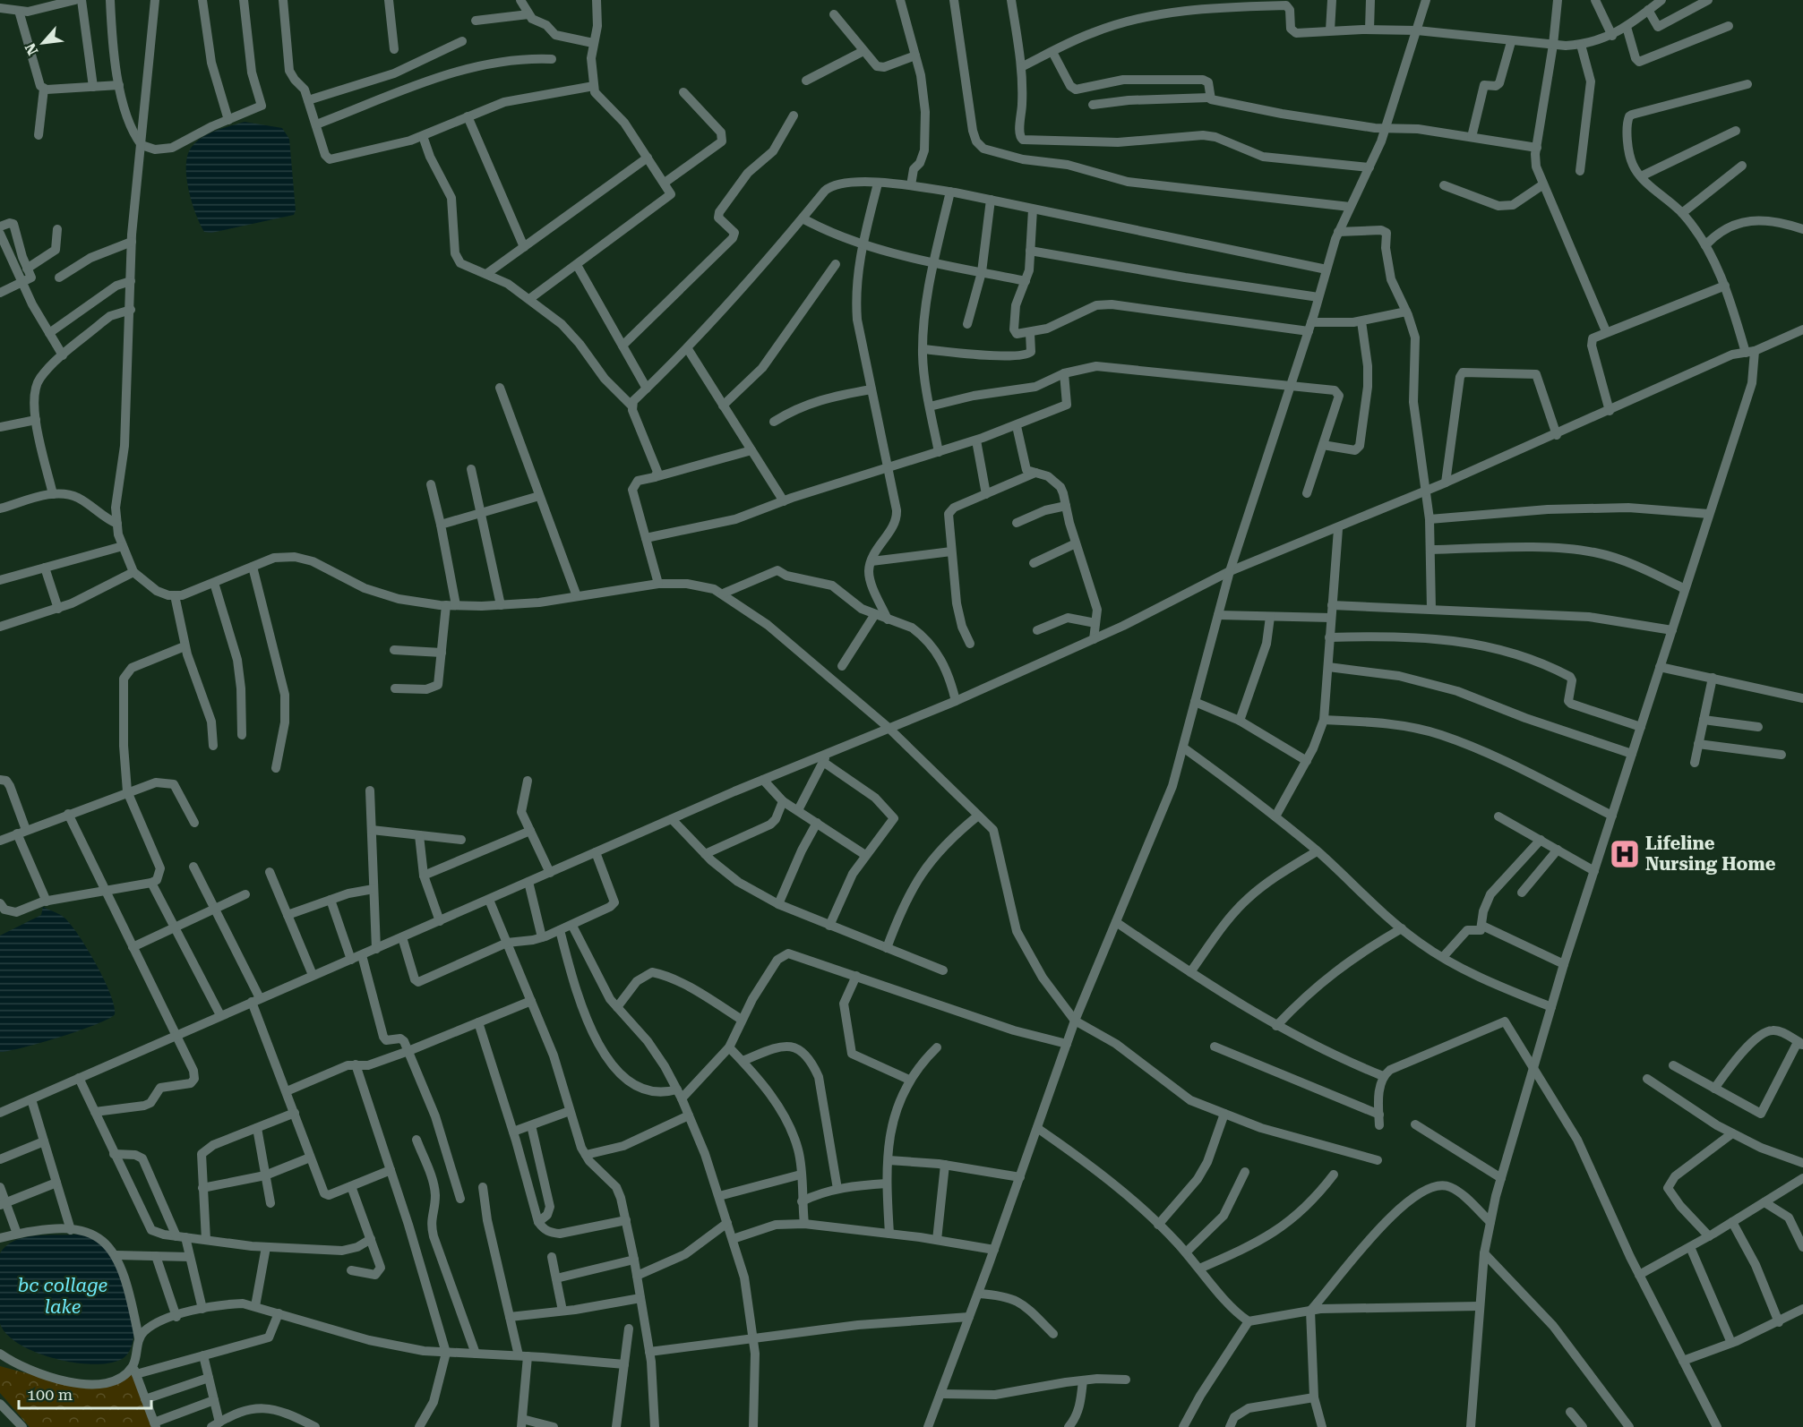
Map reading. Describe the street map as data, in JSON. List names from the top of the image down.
{
  "water": ["bc collage lake"],
  "places": {
    "hospital": ["Lifeline Nursing Home"]
  },
  "scale_bar": "100 m",
  "north": "bottom left"
}
